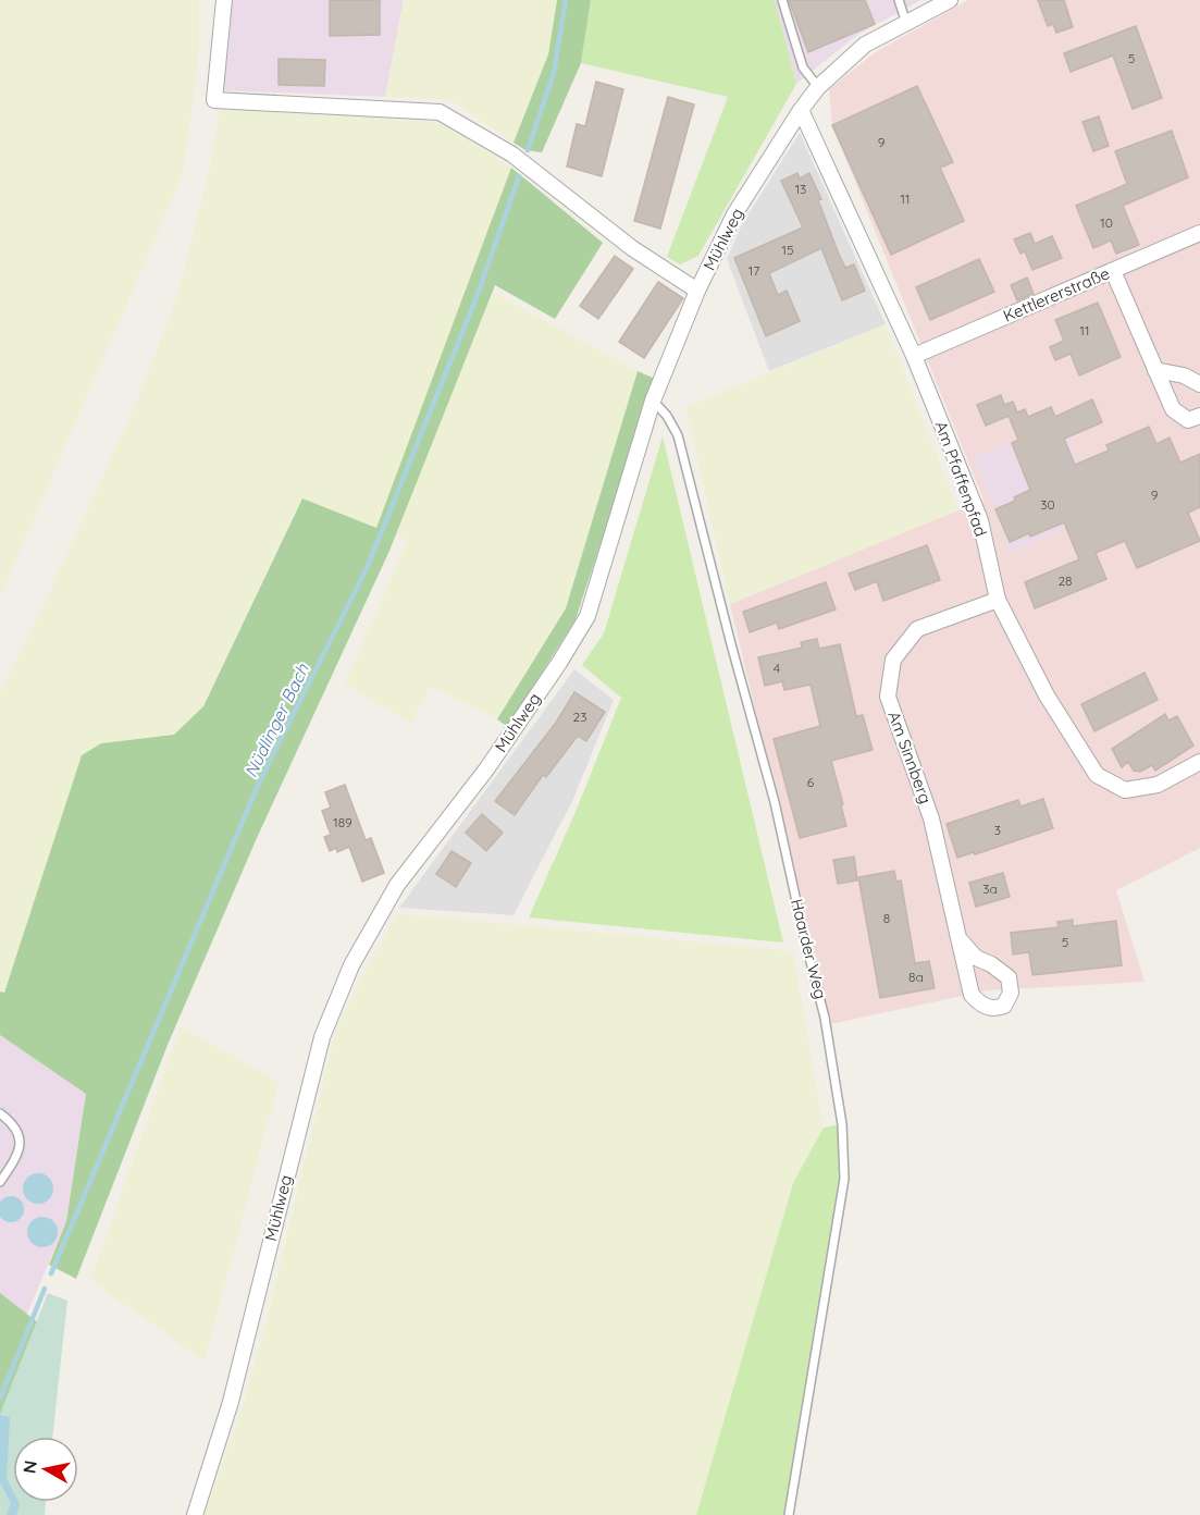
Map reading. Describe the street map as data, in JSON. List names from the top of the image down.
{
  "streets": {
    "street": [
      "Mühlweg",
      "Kettlererstraße",
      "Am Pfaffenpfad",
      "Am Sinnberg"
    ],
    "lane": ["Haarder Weg"]
  },
  "crossings": [
    ["Mühlweg", "Am Pfaffenpfad"],
    ["Mühlweg", "Haarder Weg"],
    ["Kettlererstraße", "Am Pfaffenpfad"],
    ["Am Pfaffenpfad", "Am Sinnberg"]
  ],
  "water": ["Nüdlinger Bach"],
  "house_numbers": [
    "5",
    "9",
    "13",
    "11",
    "10",
    "15",
    "17",
    "11",
    "9",
    "30",
    "28",
    "4",
    "23",
    "6",
    "189",
    "3",
    "3a",
    "8",
    "5",
    "8a"
  ],
  "north": "left"
}
